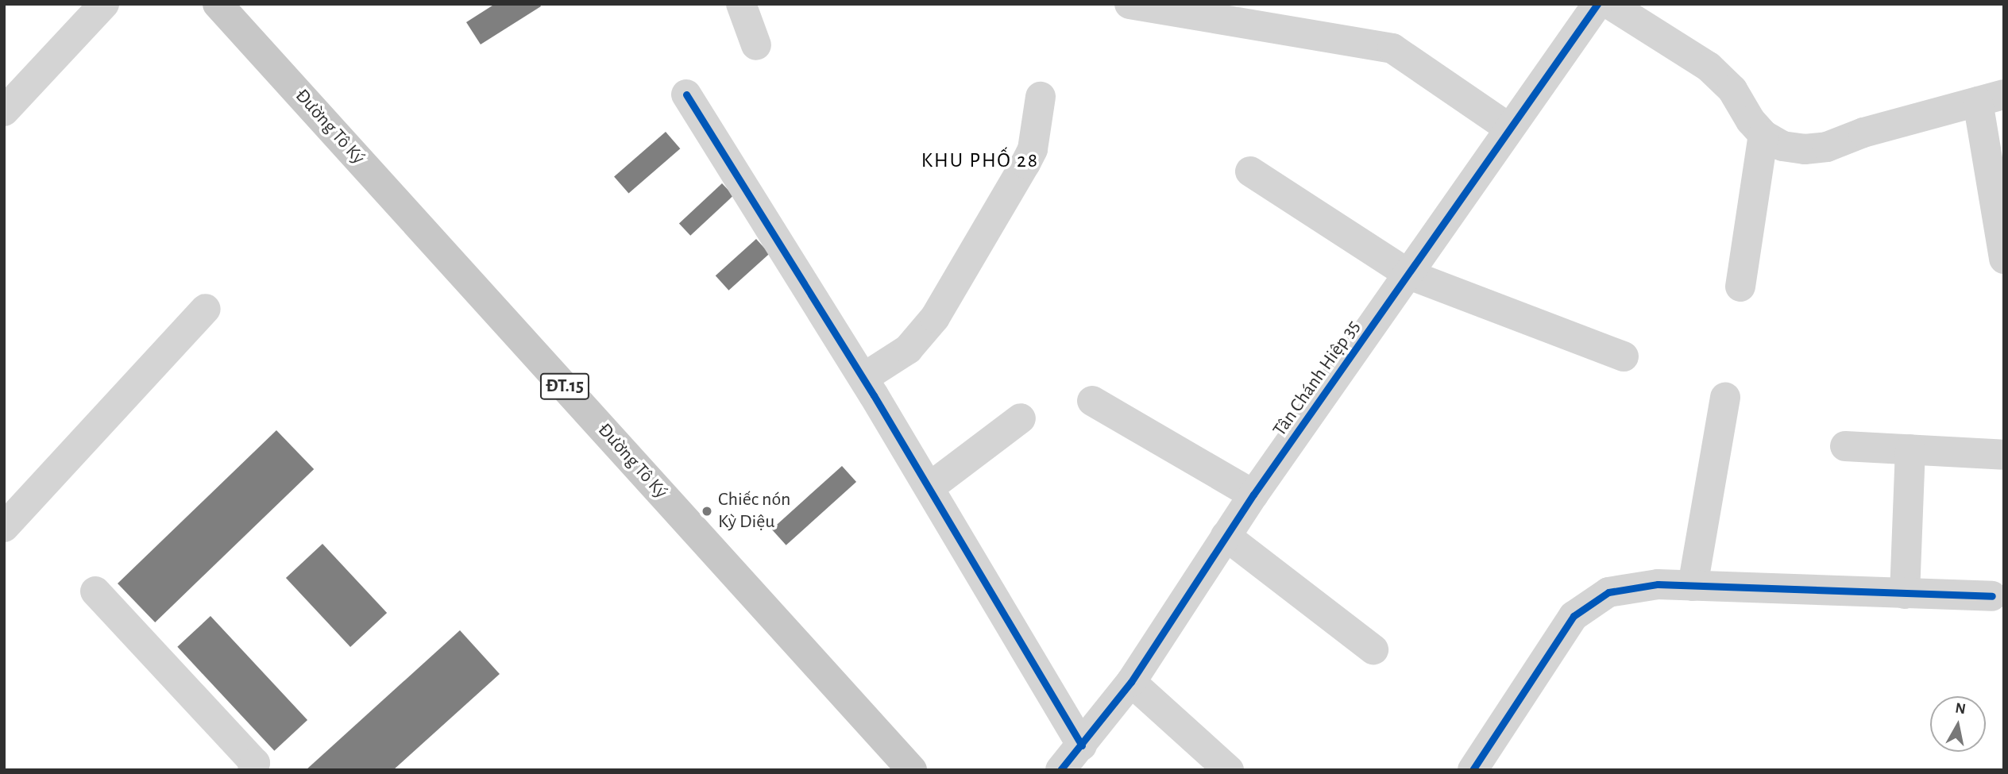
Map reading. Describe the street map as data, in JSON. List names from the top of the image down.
{
  "streets": {
    "main road": ["Đường Tô Ký", "ĐT.15"],
    "street": ["Tân Chánh Hiệp 35"]
  },
  "districts": ["KHU PHỐ 28"],
  "places": ["Chiếc nón Kỳ Diệu"],
  "north": "top"
}
